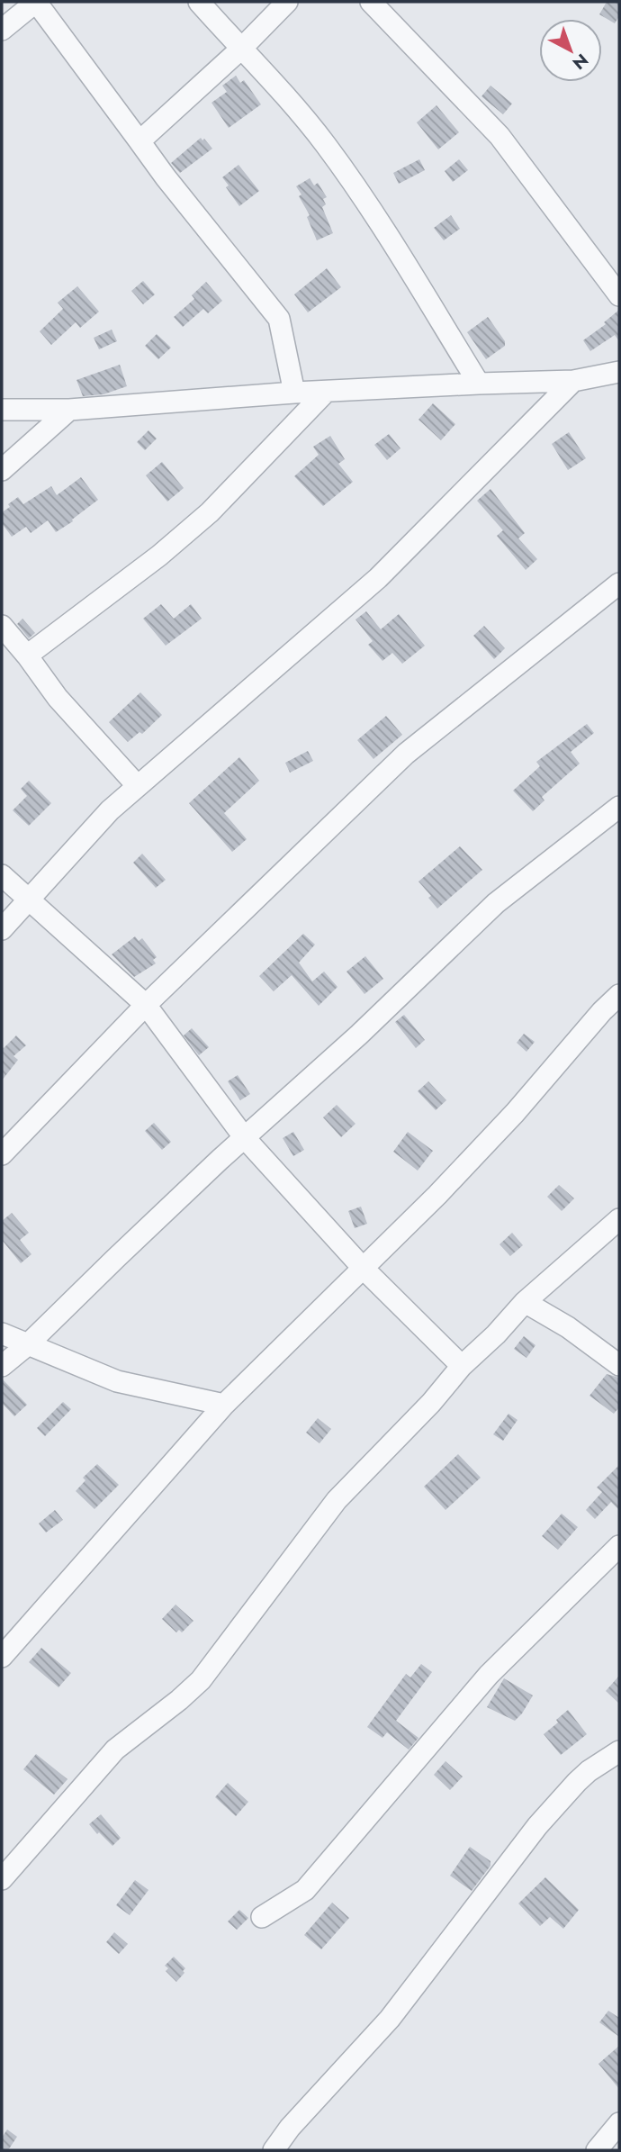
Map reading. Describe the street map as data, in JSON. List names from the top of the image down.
{
  "north": "bottom right"
}
